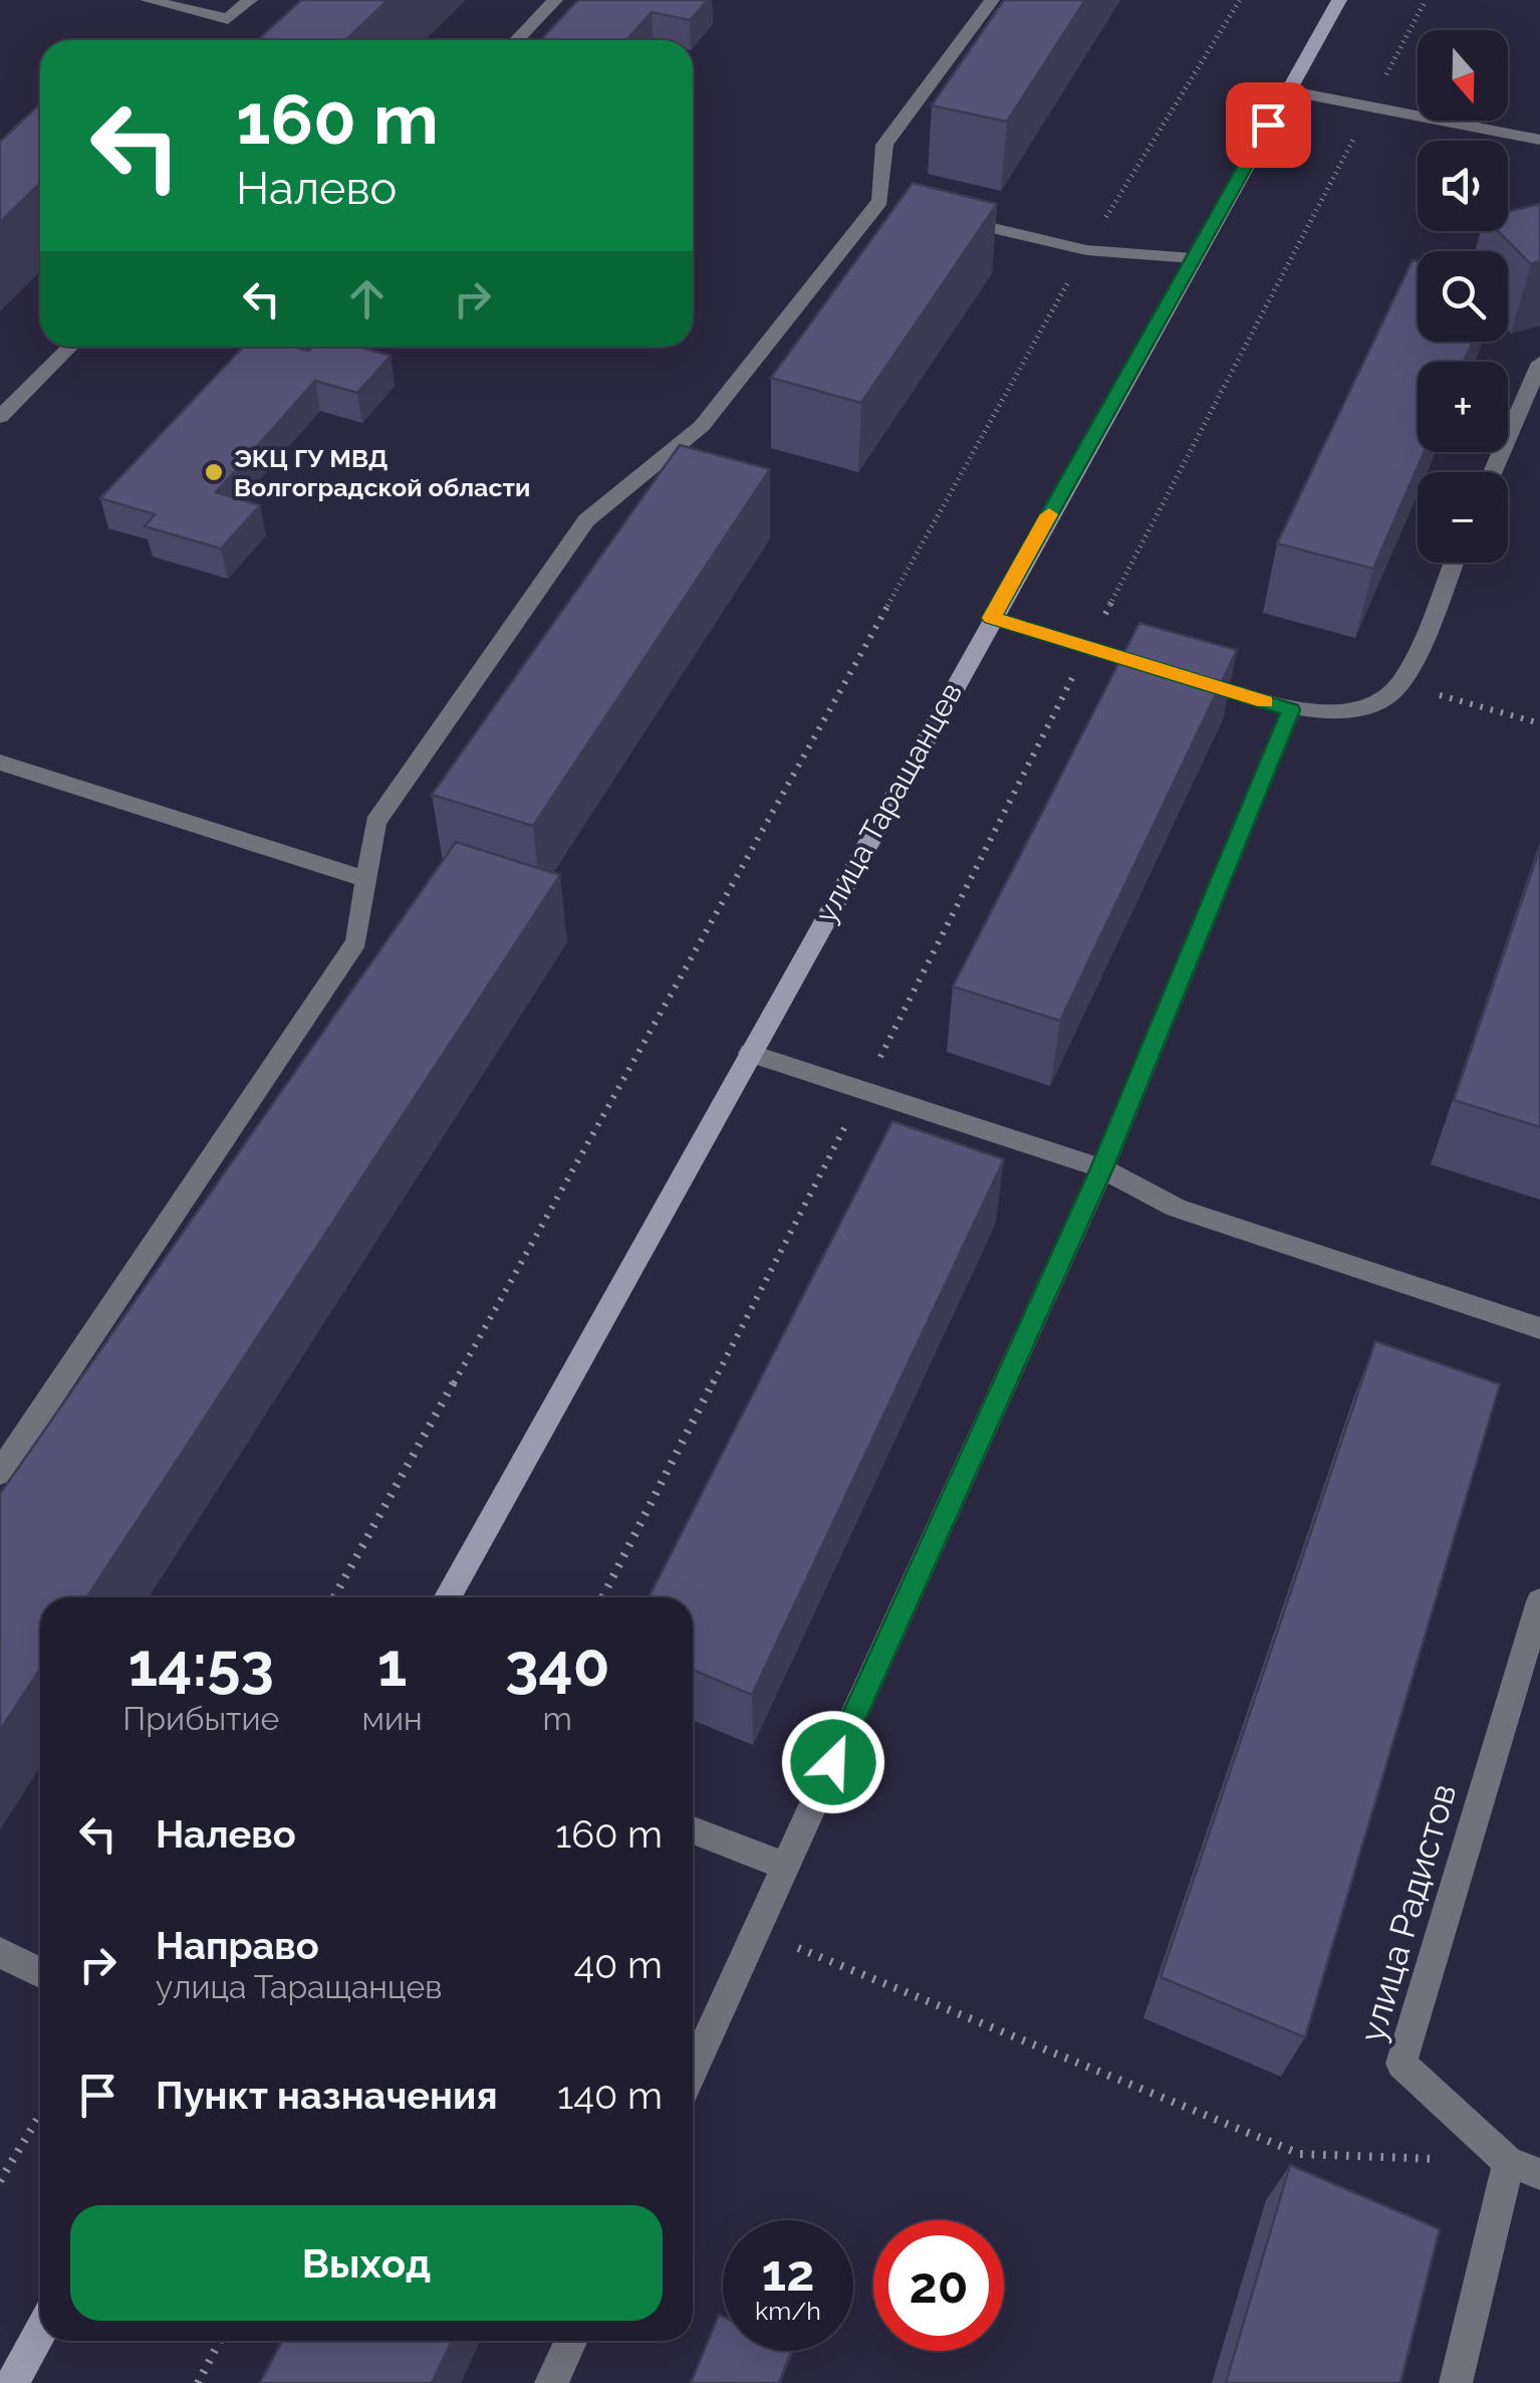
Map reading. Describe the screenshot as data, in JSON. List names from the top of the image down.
{
  "streets": {
    "street": ["улица Таращанцев", "улица Радистов"]
  },
  "places": ["ЭКЦ ГУ МВД Волгоградской области"],
  "north": "bottom",
  "page": {
    "map_buttons": ["+", "−"],
    "turn": ["160 m", "Налево"],
    "eta": [
      "14:53",
      "Прибытие",
      "1",
      "мин",
      "340",
      "m"
    ],
    "list": [
      {
        "name": "Налево",
        "value": "160 m"
      },
      {
        "name": "Направо",
        "note": "улица Таращанцев",
        "value": "40 m"
      },
      {
        "name": "Пункт назначения",
        "value": "140 m"
      }
    ],
    "buttons": "Выход",
    "speed": "12 km/h",
    "limit": "20"
  }
}
